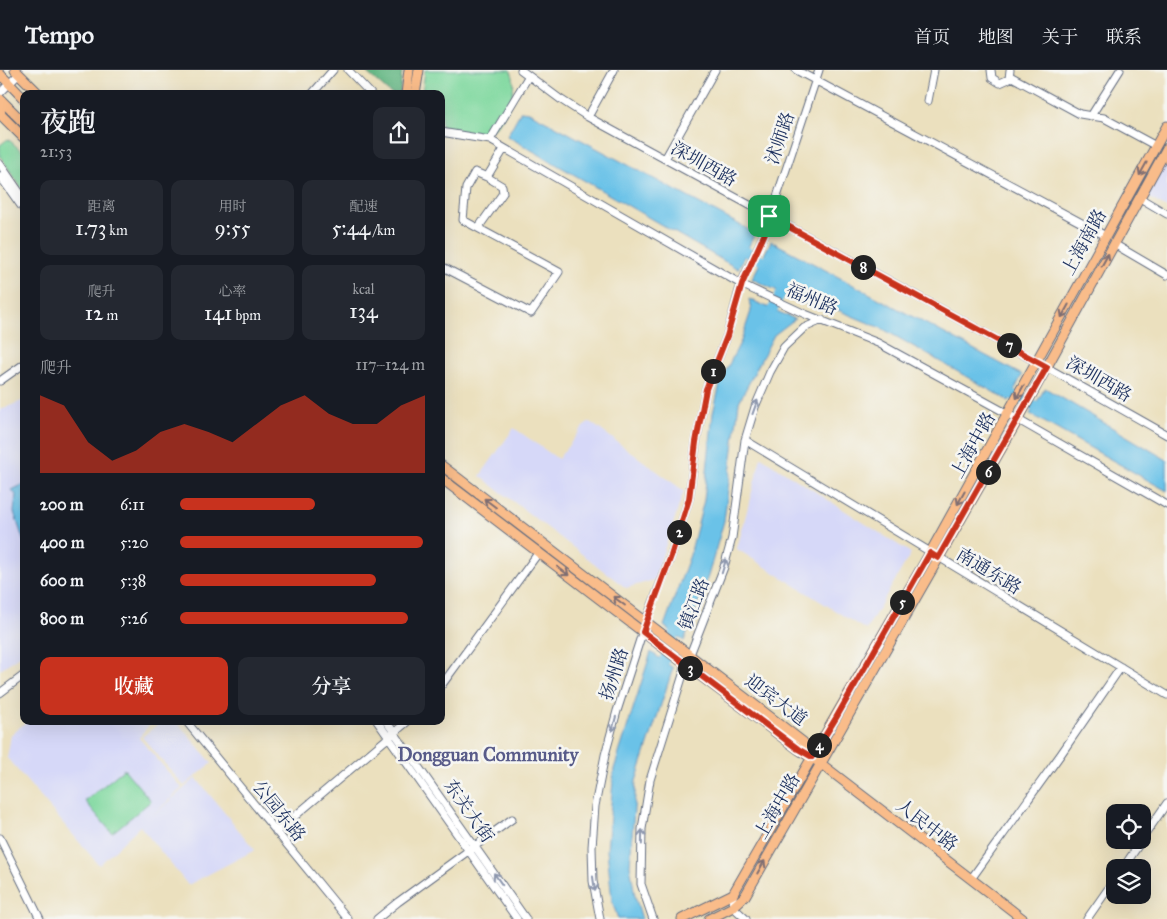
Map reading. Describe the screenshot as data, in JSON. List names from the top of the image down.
{
  "streets": {
    "main road": [
      "上海南路",
      "上海中路",
      "迎宾大道",
      "人民中路"
    ],
    "street": [
      "沭师路",
      "深圳西路",
      "福州路",
      "南通东路",
      "镇江路",
      "扬州路",
      "公园东路",
      "东关大街"
    ]
  },
  "crossings": [
    ["沭师路", "深圳西路"],
    ["沭师路", "扬州路"],
    ["深圳西路", "上海南路"],
    ["深圳西路", "扬州路"],
    ["上海南路", "上海中路"],
    ["福州路", "上海中路"],
    ["福州路", "镇江路"],
    ["福州路", "扬州路"],
    ["上海中路", "南通东路"],
    ["上海中路", "迎宾大道"],
    ["上海中路", "人民中路"],
    ["南通东路", "镇江路"],
    ["镇江路", "迎宾大道"],
    ["扬州路", "迎宾大道"],
    ["迎宾大道", "人民中路"]
  ],
  "one_way": ["镇江路", "扬州路"],
  "districts": ["Dongguan Community"],
  "page": {
    "header": "Tempo",
    "nav": [
      "首页",
      "地图",
      "关于",
      "联系"
    ],
    "heading": ["夜跑", "21:53"],
    "stats": [
      ["距离", "1.73 km"],
      ["用时", "9:55"],
      ["配速", "5:44 /km"],
      ["爬升", "12 m"],
      ["心率", "141 bpm"],
      ["kcal", "134"]
    ],
    "pins": [
      "8",
      "7",
      "1",
      "6",
      "2",
      "5",
      "3",
      "4"
    ],
    "chart": ["爬升", "117–124 m"],
    "list": [
      {
        "name": "200 m",
        "note": "6:11"
      },
      {
        "name": "400 m",
        "note": "5:20"
      },
      {
        "name": "600 m",
        "note": "5:38"
      },
      {
        "name": "800 m",
        "note": "5:26"
      }
    ],
    "buttons": ["收藏", "分享"]
  }
}
